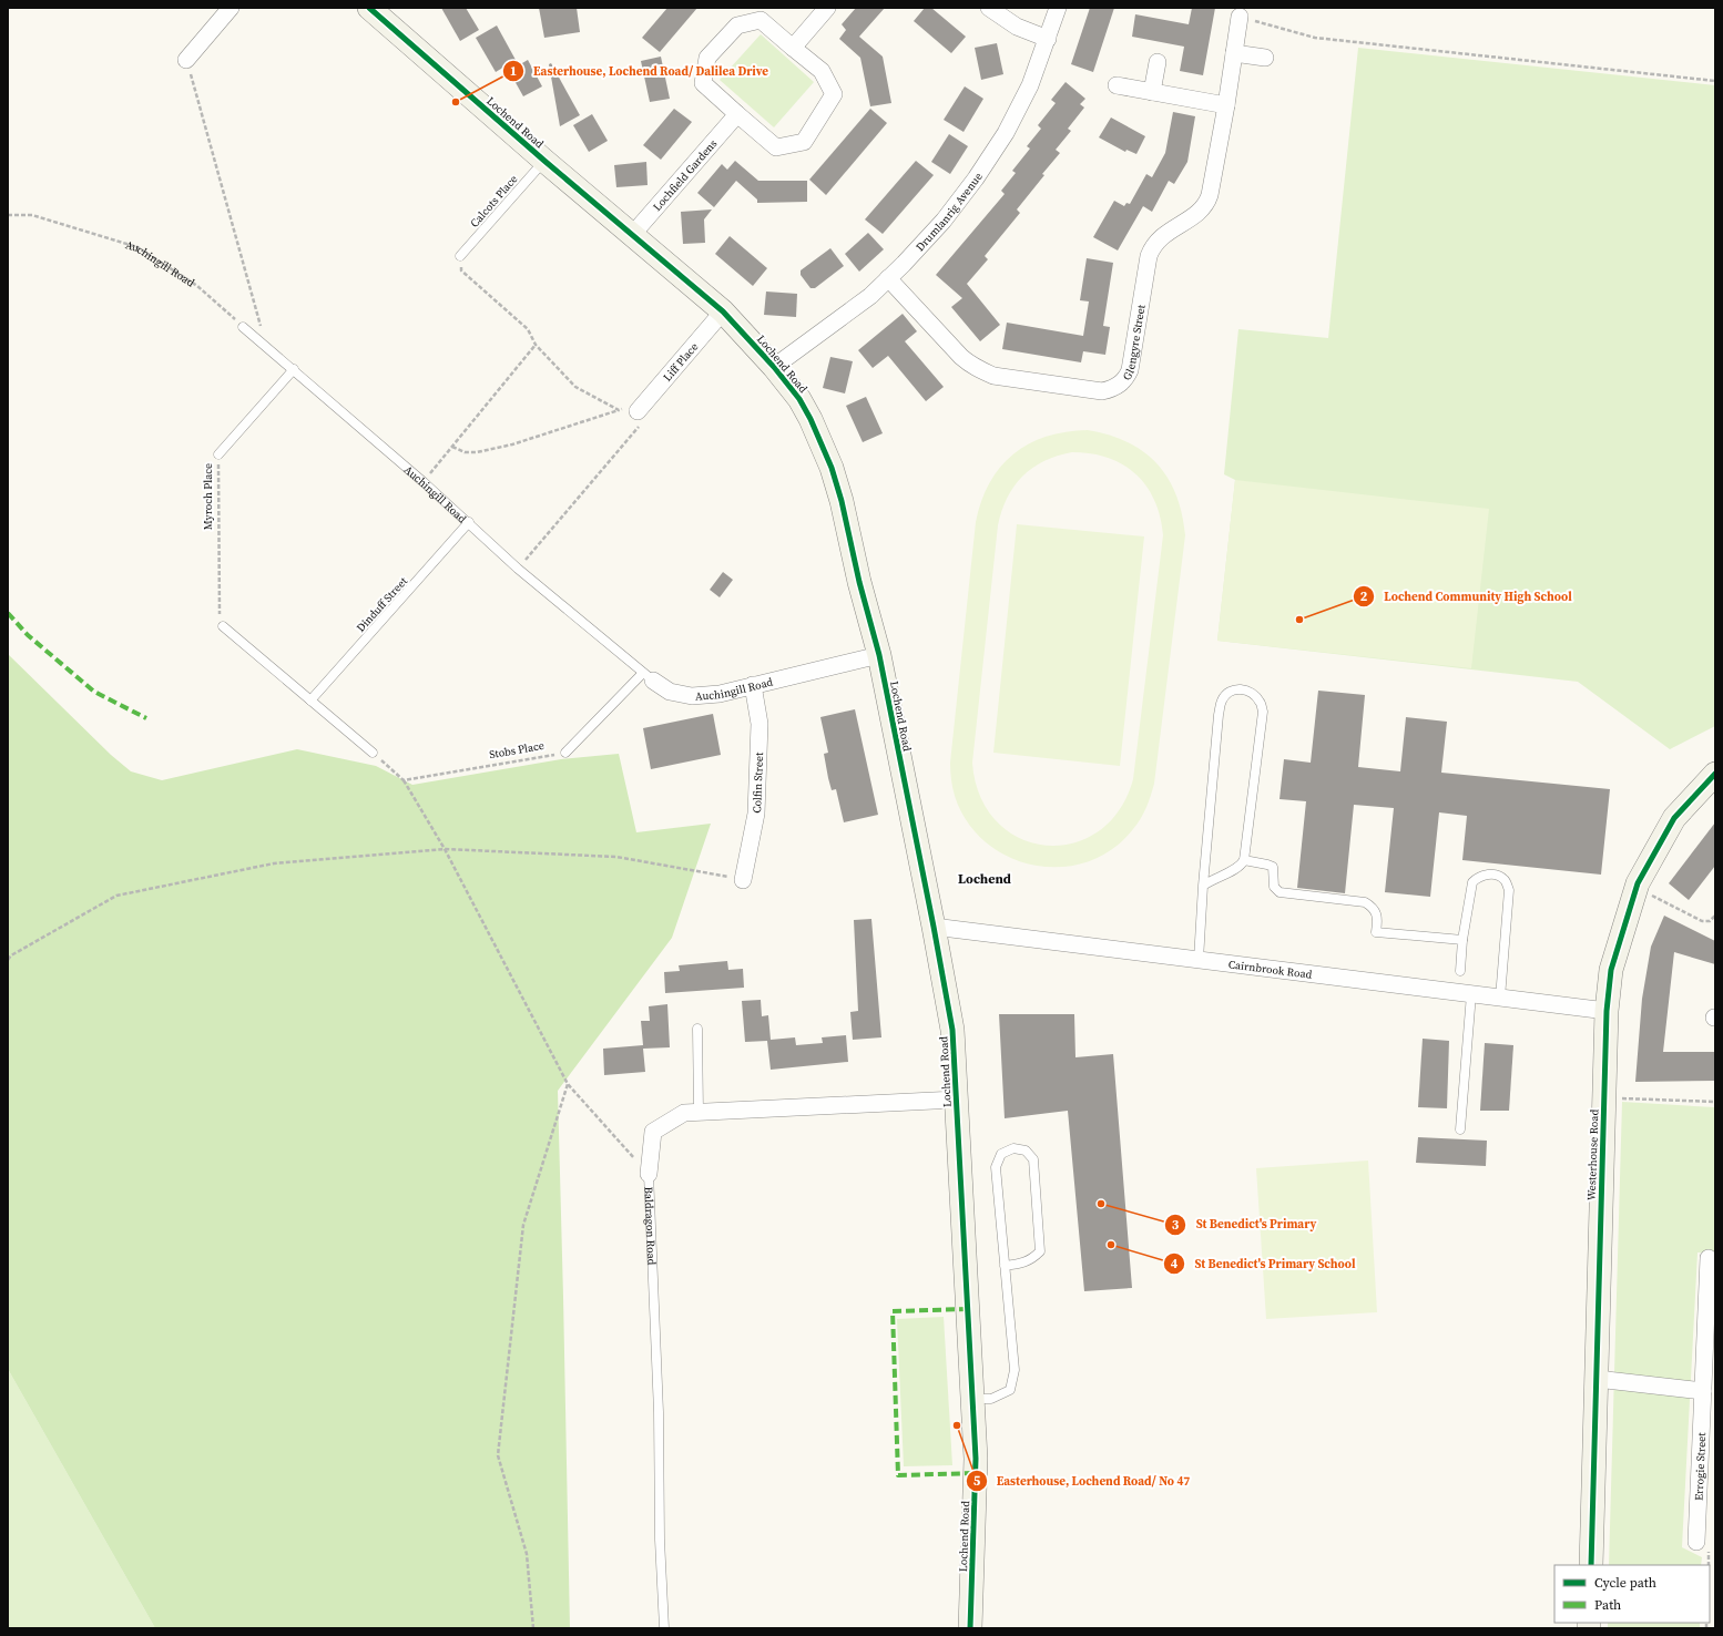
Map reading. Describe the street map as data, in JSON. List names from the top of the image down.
{
  "streets": {
    "street": [
      "Lochend Road",
      "Lochfield Gardens",
      "Drumlanrig Avenue",
      "Auchingill Road",
      "Glengyre Street",
      "Liff Place",
      "Colfin Street",
      "Cairnbrook Road",
      "Westerhouse Road",
      "Baldragon Road",
      "Errogie Street"
    ],
    "lane": ["Calcots Place", "Myroch Place", "Dinduff Street"],
    "path": ["Stobs Place"]
  },
  "crossings": [
    ["Lochend Road", "Lochfield Gardens"],
    ["Lochend Road", "Calcots Place"],
    ["Lochend Road", "Drumlanrig Avenue"],
    ["Lochend Road", "Auchingill Road"],
    ["Lochend Road", "Liff Place"],
    ["Lochend Road", "Cairnbrook Road"],
    ["Lochend Road", "Baldragon Road"],
    ["Drumlanrig Avenue", "Glengyre Street"],
    ["Auchingill Road", "Myroch Place"],
    ["Auchingill Road", "Dinduff Street"],
    ["Auchingill Road", "Colfin Street"],
    ["Cairnbrook Road", "Westerhouse Road"]
  ],
  "districts": ["Lochend"],
  "places": [
    "Easterhouse, Lochend Road/ Dalilea Drive",
    "Lochend Community High School",
    "St Benedict's Primary",
    "St Benedict's Primary School",
    "Easterhouse, Lochend Road/ No 47"
  ],
  "legend": ["Cycle path", "Path"]
}
